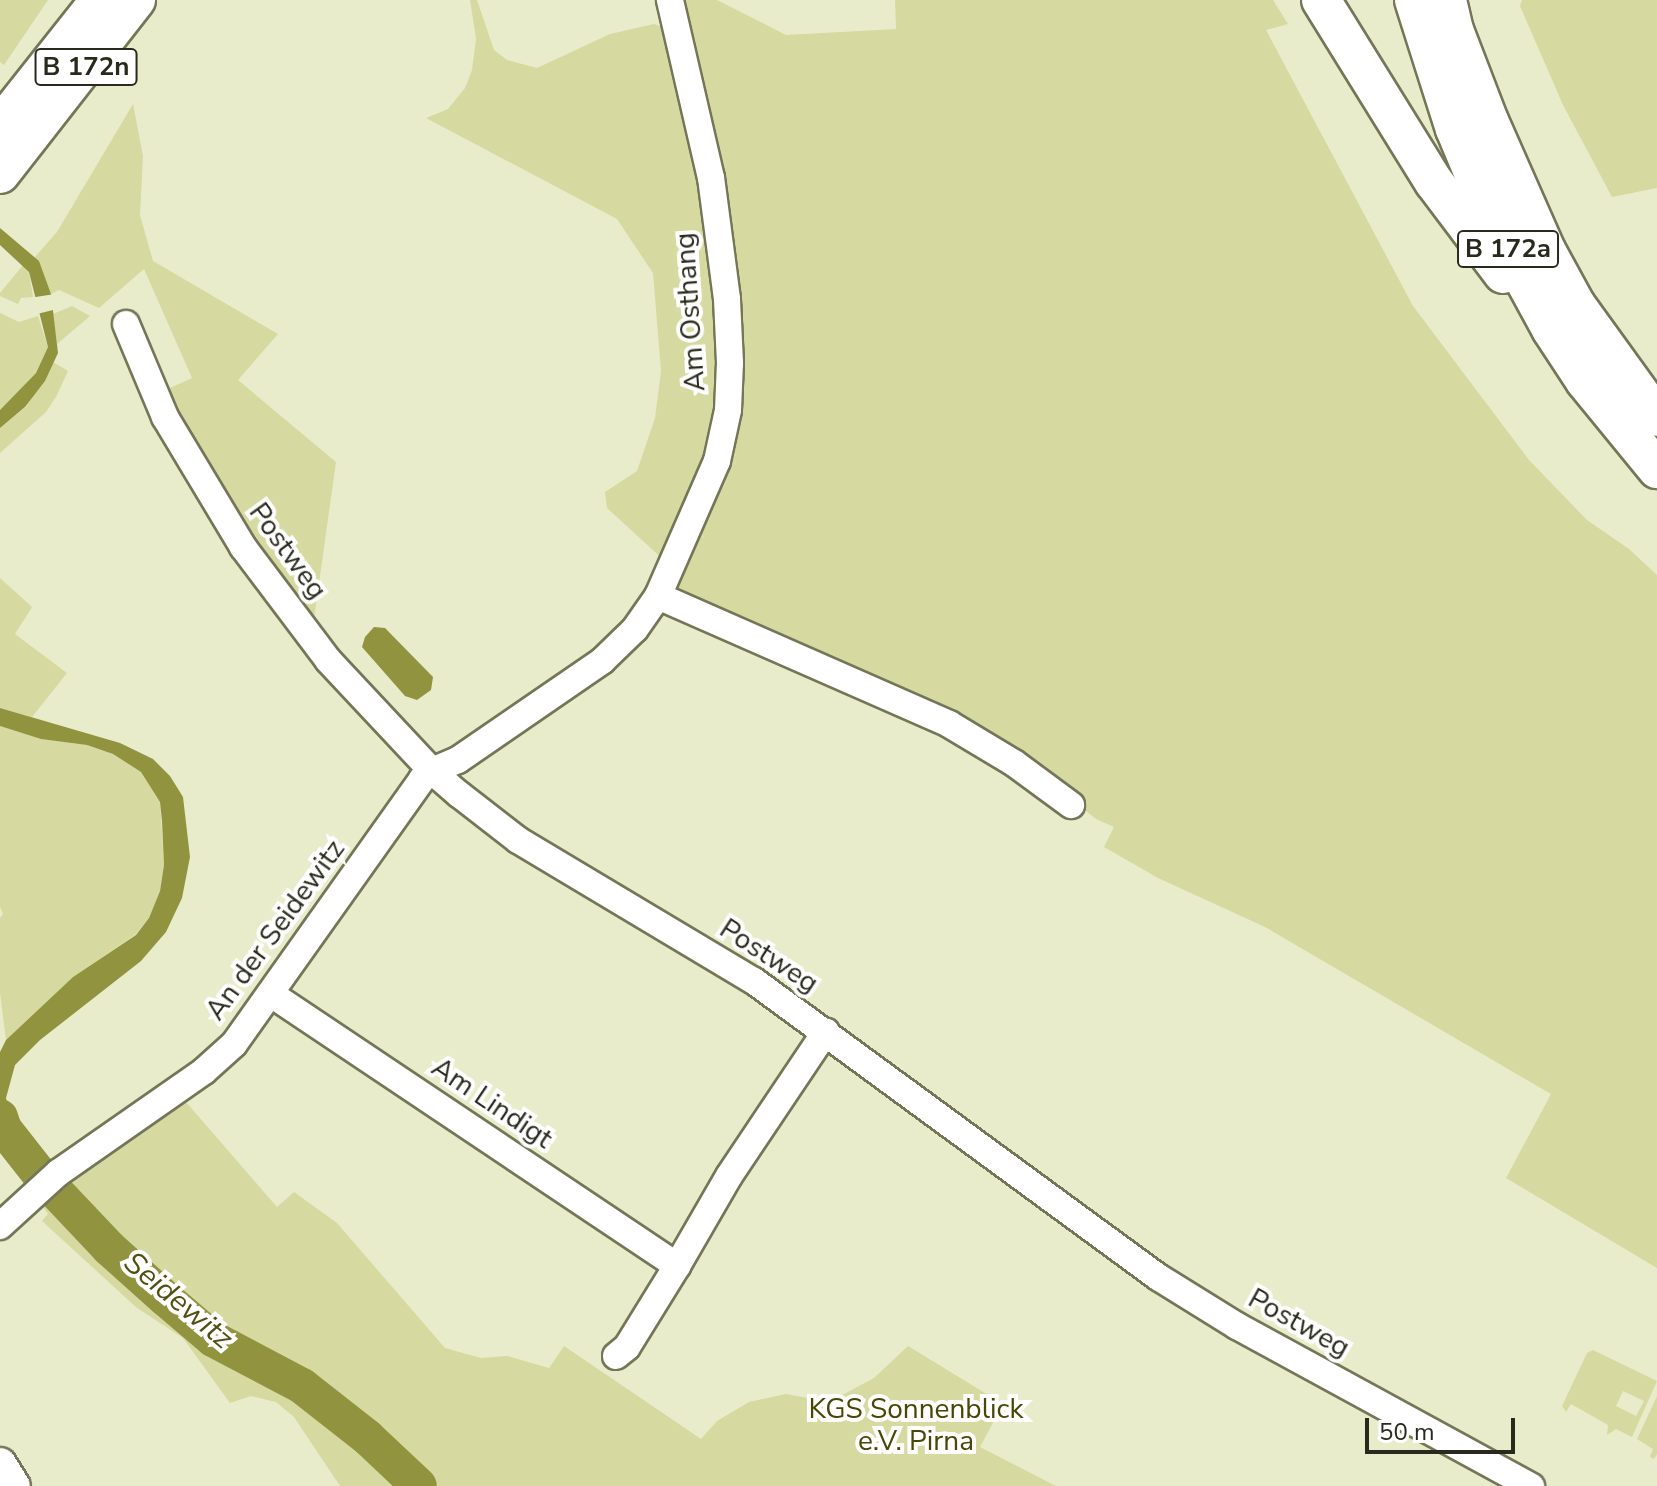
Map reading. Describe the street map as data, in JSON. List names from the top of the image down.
{
  "streets": {
    "highway": ["B 172n", "B 172a"],
    "street": [
      "Am Osthang",
      "Postweg",
      "An der Seidewitz",
      "Am Lindigt"
    ]
  },
  "crossings": [
    ["Am Osthang", "Postweg"],
    ["Am Osthang", "An der Seidewitz"],
    ["Postweg", "An der Seidewitz"],
    ["An der Seidewitz", "Am Lindigt"]
  ],
  "water": ["Seidewitz"],
  "parks": ["KGS Sonnenblick e.V. Pirna"],
  "scale_bar": "50 m"
}
